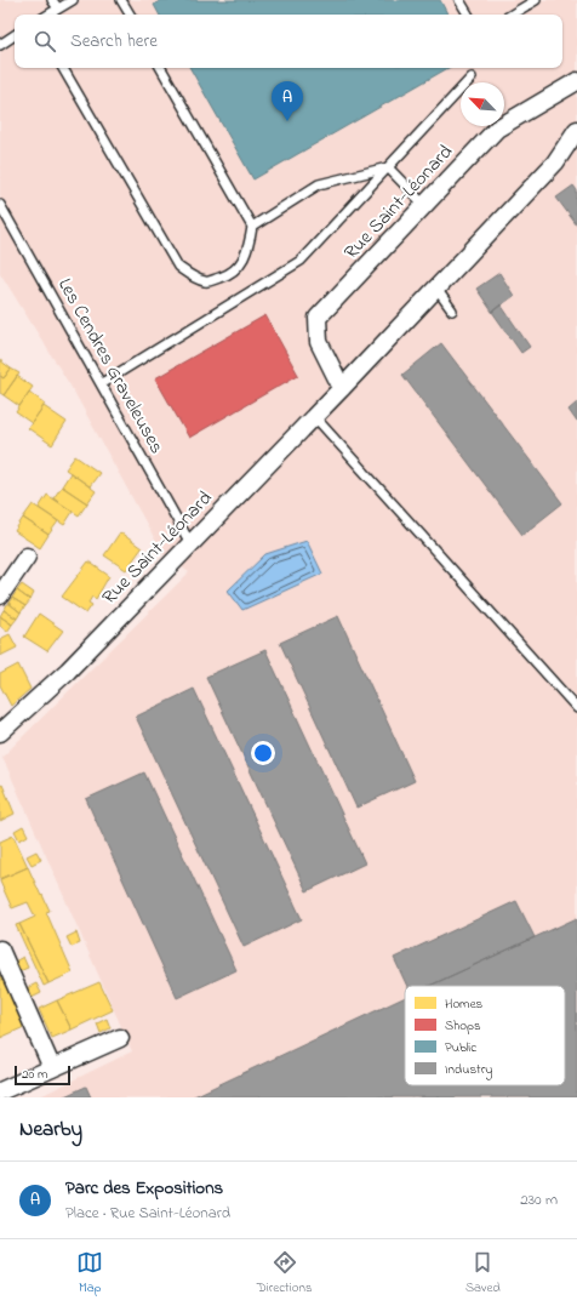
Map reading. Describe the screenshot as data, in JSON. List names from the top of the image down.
{
  "streets": {
    "street": ["Rue Saint-Léonard"],
    "lane": ["Les Cendres Graveleuses"]
  },
  "crossings": [
    ["Rue Saint-Léonard", "Les Cendres Graveleuses"]
  ],
  "legend": [
    "Homes",
    "Shops",
    "Public",
    "Industry"
  ],
  "scale_bar": "20 m",
  "north": "top left",
  "page": {
    "search": "Search here",
    "pins": "A",
    "scale": "20 m",
    "heading": "Nearby",
    "list": [
      {
        "mark": "A",
        "name": "Parc des Expositions",
        "note": "Place · Rue Saint-Léonard",
        "value": "230 m"
      }
    ],
    "nav": ["Map", "Directions", "Saved"]
  }
}
